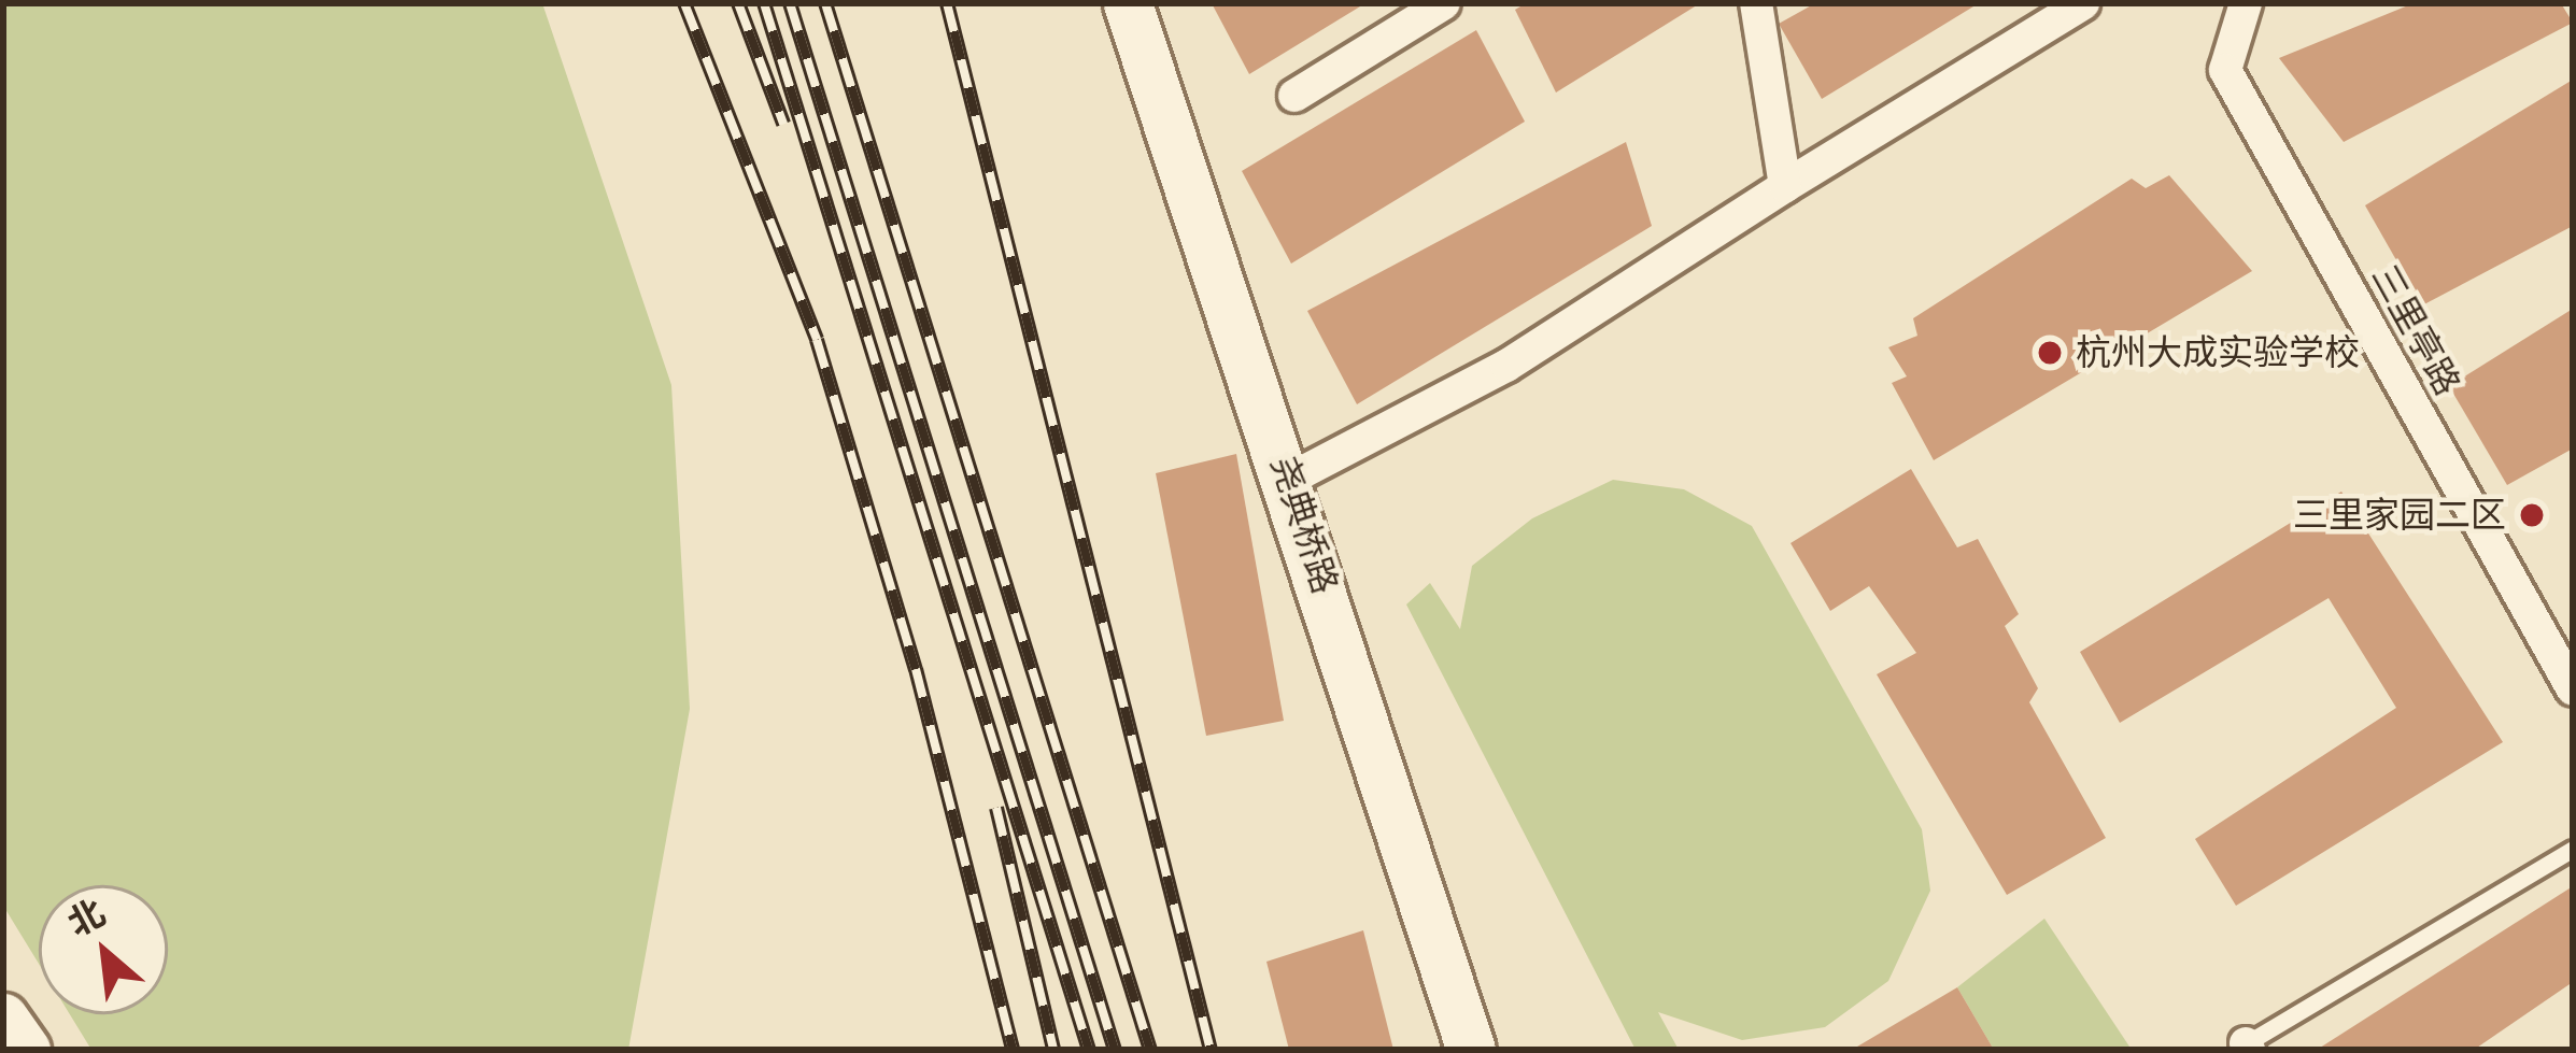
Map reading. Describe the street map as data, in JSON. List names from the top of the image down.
{
  "streets": {
    "street": ["三里亭路", "尧典桥路"]
  },
  "places": ["杭州大成实验学校", "三里家园二区"],
  "north": "top left"
}
